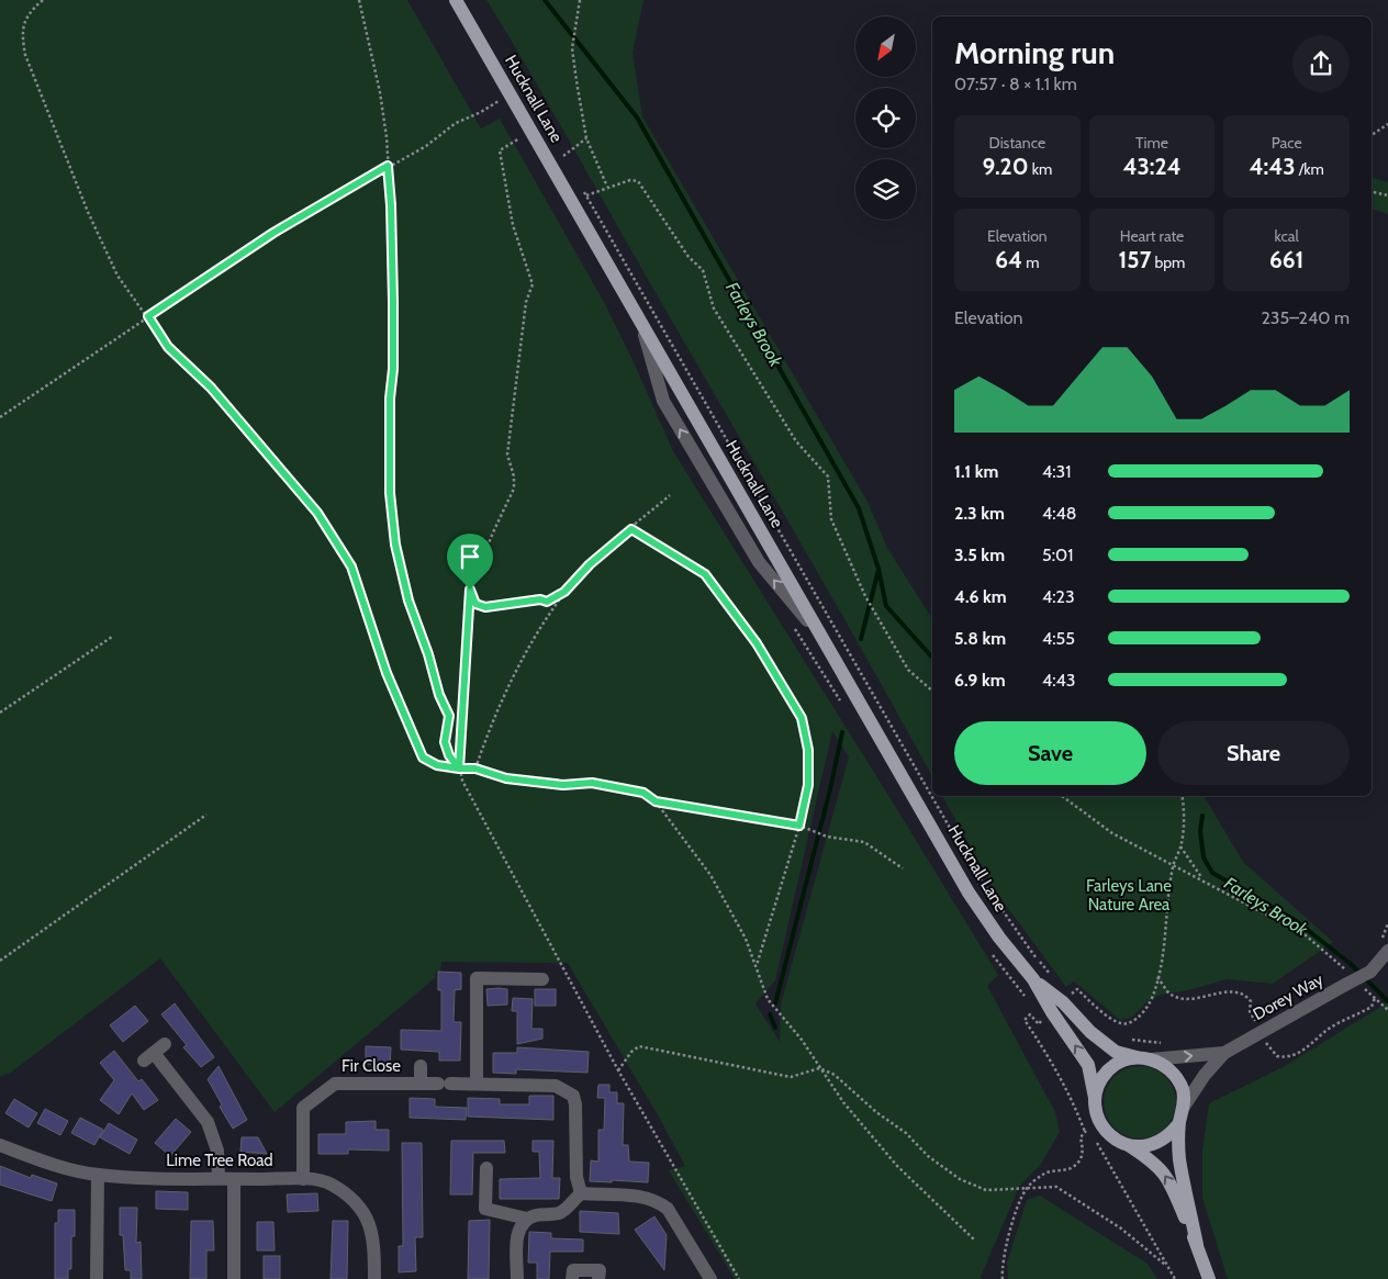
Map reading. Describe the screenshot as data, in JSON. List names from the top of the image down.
{
  "streets": {
    "main road": ["Hucknall Lane"],
    "street": ["Dorey Way", "Fir Close", "Lime Tree Road"]
  },
  "crossings": [
    ["Hucknall Lane", "Dorey Way"],
    ["Fir Close", "Lime Tree Road"]
  ],
  "water": ["Farleys Brook"],
  "parks": ["Farleys Lane Nature Area"],
  "north": "bottom left",
  "page": {
    "heading": ["Morning run", "07:57 · 8 × 1.1 km"],
    "stats": [
      ["Distance", "9.20 km"],
      ["Time", "43:24"],
      ["Pace", "4:43 /km"],
      ["Elevation", "64 m"],
      ["Heart rate", "157 bpm"],
      ["kcal", "661"]
    ],
    "chart": ["Elevation", "235–240 m"],
    "list": [
      {
        "name": "1.1 km",
        "note": "4:31"
      },
      {
        "name": "2.3 km",
        "note": "4:48"
      },
      {
        "name": "3.5 km",
        "note": "5:01"
      },
      {
        "name": "4.6 km",
        "note": "4:23"
      },
      {
        "name": "5.8 km",
        "note": "4:55"
      },
      {
        "name": "6.9 km",
        "note": "4:43"
      }
    ],
    "buttons": ["Save", "Share"]
  }
}
